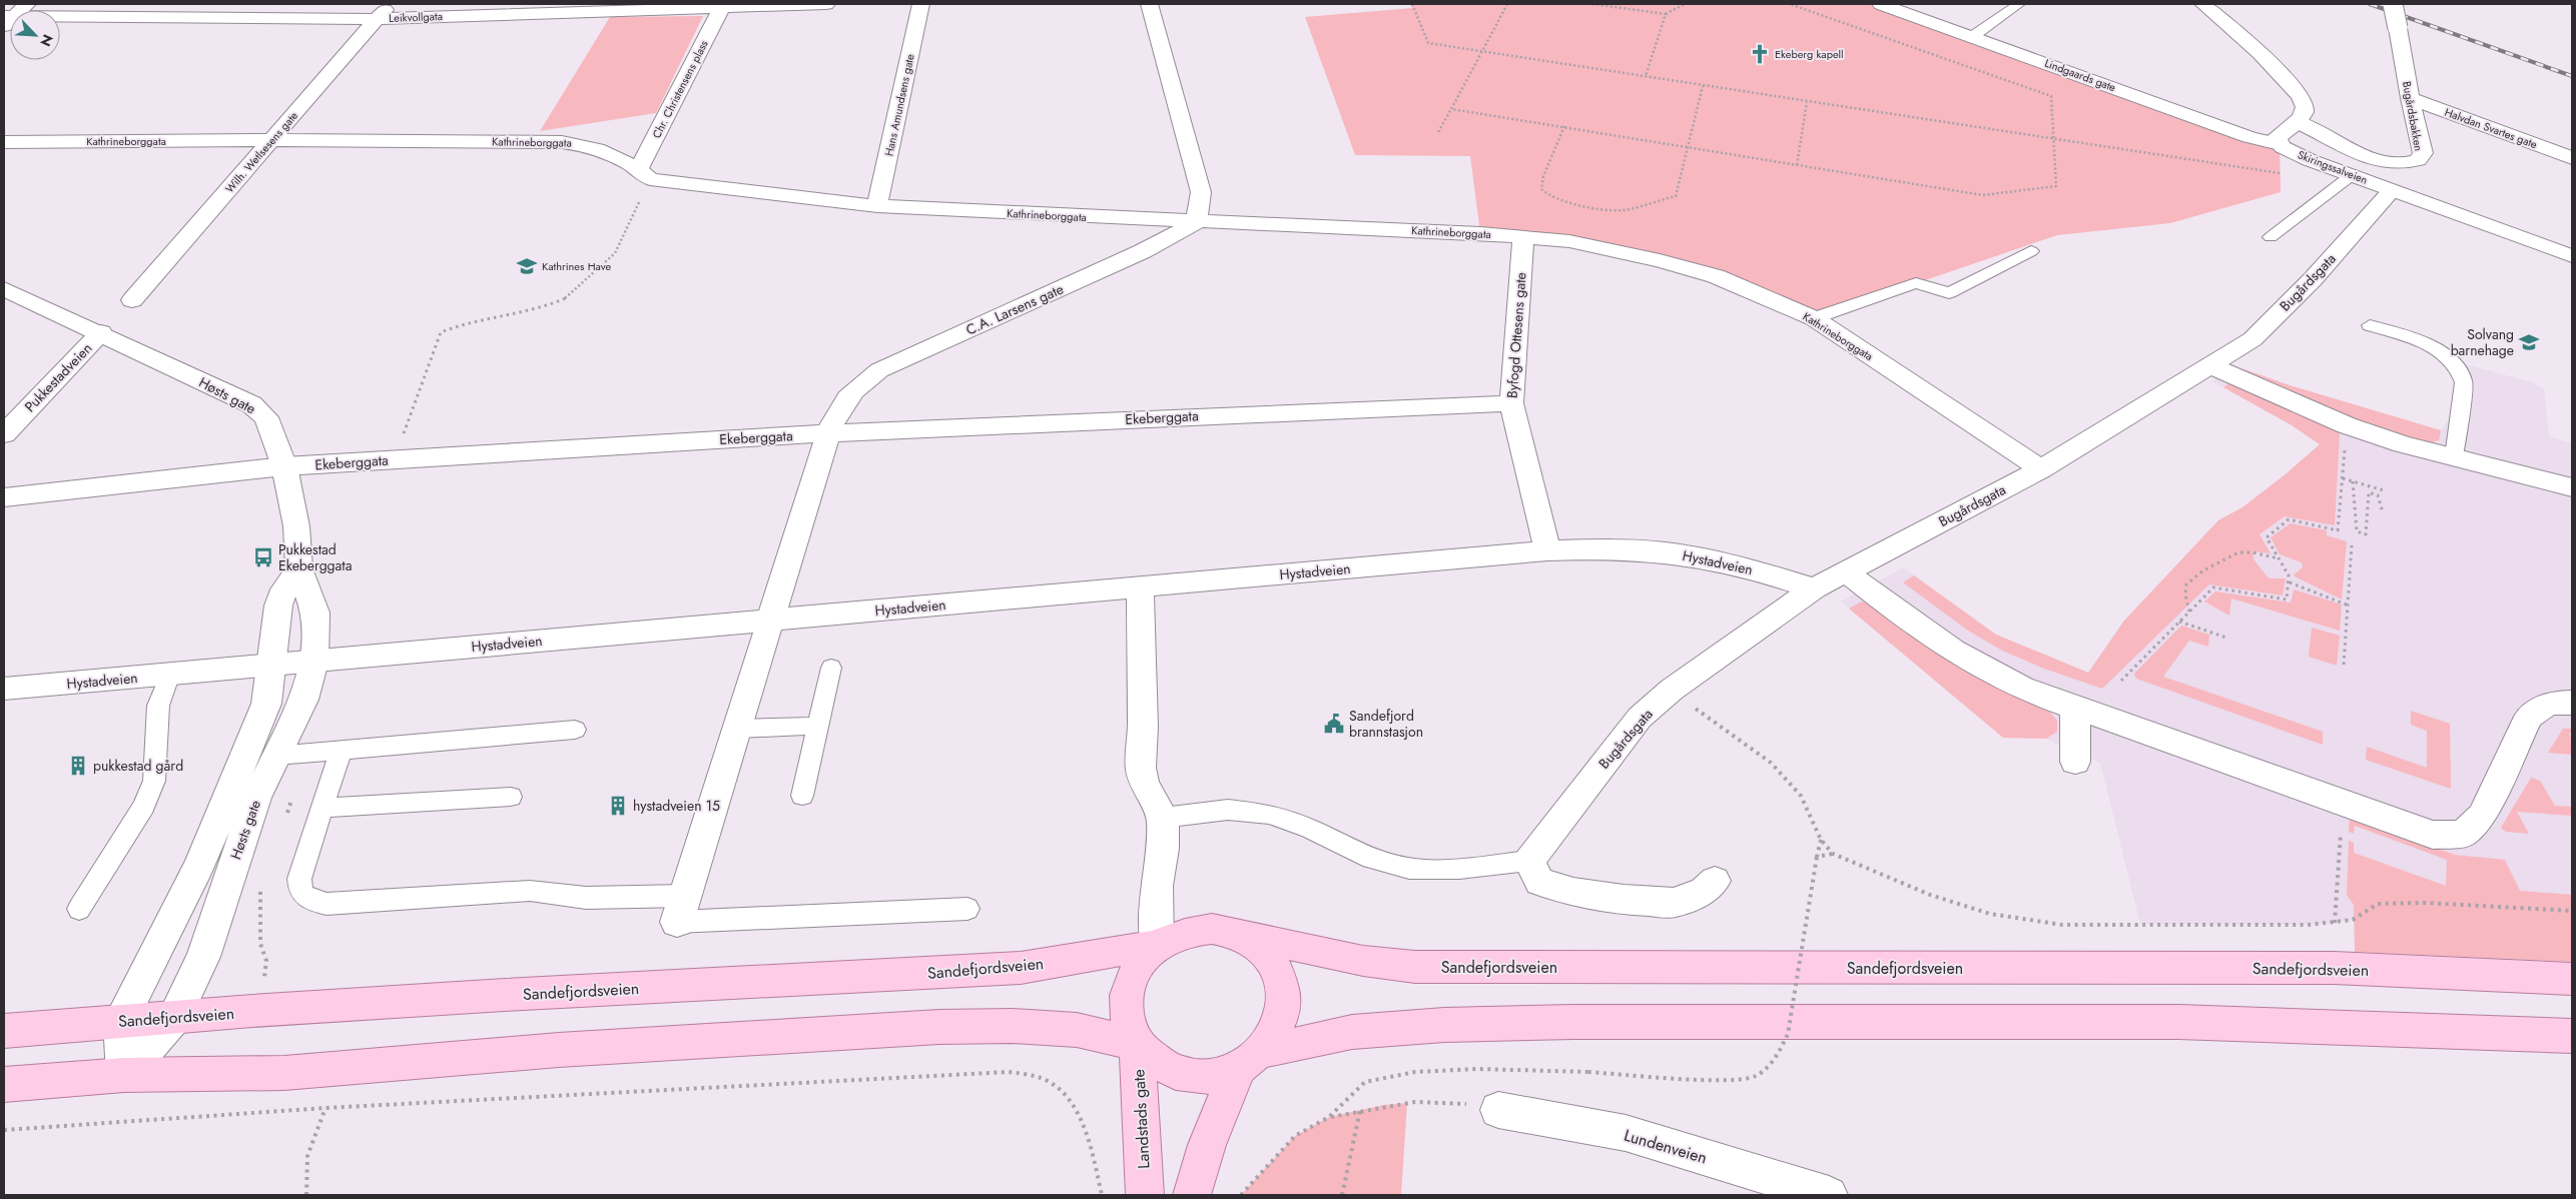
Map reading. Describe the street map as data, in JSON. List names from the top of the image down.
{
  "streets": {
    "main road": ["Sandefjordsveien", "Landstads gate"],
    "street": [
      "Leikvollgata",
      "Lindgaards gate",
      "Chr. Christensens plass",
      "Hans Amundsens gate",
      "Bugårdsbakken",
      "Halvdan Svartes gate",
      "Kathrineborggata",
      "Wilh. Wetlsesens gate",
      "Skiringssalveien",
      "Bugårdsgata",
      "C.A. Larsens gate",
      "Byfogd Ottesens gate",
      "Pukkestadveien",
      "Høsts gate",
      "Ekeberggata",
      "Hystadveien",
      "Lundenveien"
    ]
  },
  "crossings": [
    ["Leikvollgata", "Chr. Christensens plass"],
    ["Leikvollgata", "Wilh. Wetlsesens gate"],
    ["Lindgaards gate", "Skiringssalveien"],
    ["Chr. Christensens plass", "Kathrineborggata"],
    ["Hans Amundsens gate", "Kathrineborggata"],
    ["Bugårdsbakken", "Halvdan Svartes gate"],
    ["Kathrineborggata", "Wilh. Wetlsesens gate"],
    ["Kathrineborggata", "Bugårdsgata"],
    ["Kathrineborggata", "C.A. Larsens gate"],
    ["Kathrineborggata", "Byfogd Ottesens gate"],
    ["Skiringssalveien", "Bugårdsgata"],
    ["Bugårdsgata", "Hystadveien"],
    ["C.A. Larsens gate", "Ekeberggata"],
    ["C.A. Larsens gate", "Hystadveien"],
    ["Byfogd Ottesens gate", "Ekeberggata"],
    ["Byfogd Ottesens gate", "Hystadveien"],
    ["Pukkestadveien", "Høsts gate"],
    ["Høsts gate", "Ekeberggata"],
    ["Høsts gate", "Hystadveien"],
    ["Høsts gate", "Sandefjordsveien"],
    ["Sandefjordsveien", "Landstads gate"]
  ],
  "places": {
    "church": ["Ekeberg kapell"],
    "school or university": ["Kathrines Have", "Solvang barnehage"],
    "bus stop": ["Pukkestad Ekeberggata"],
    "public building": ["Sandefjord brannstasjon"],
    "building": ["pukkestad gård", "hystadveien 15"]
  },
  "north": "bottom right"
}
